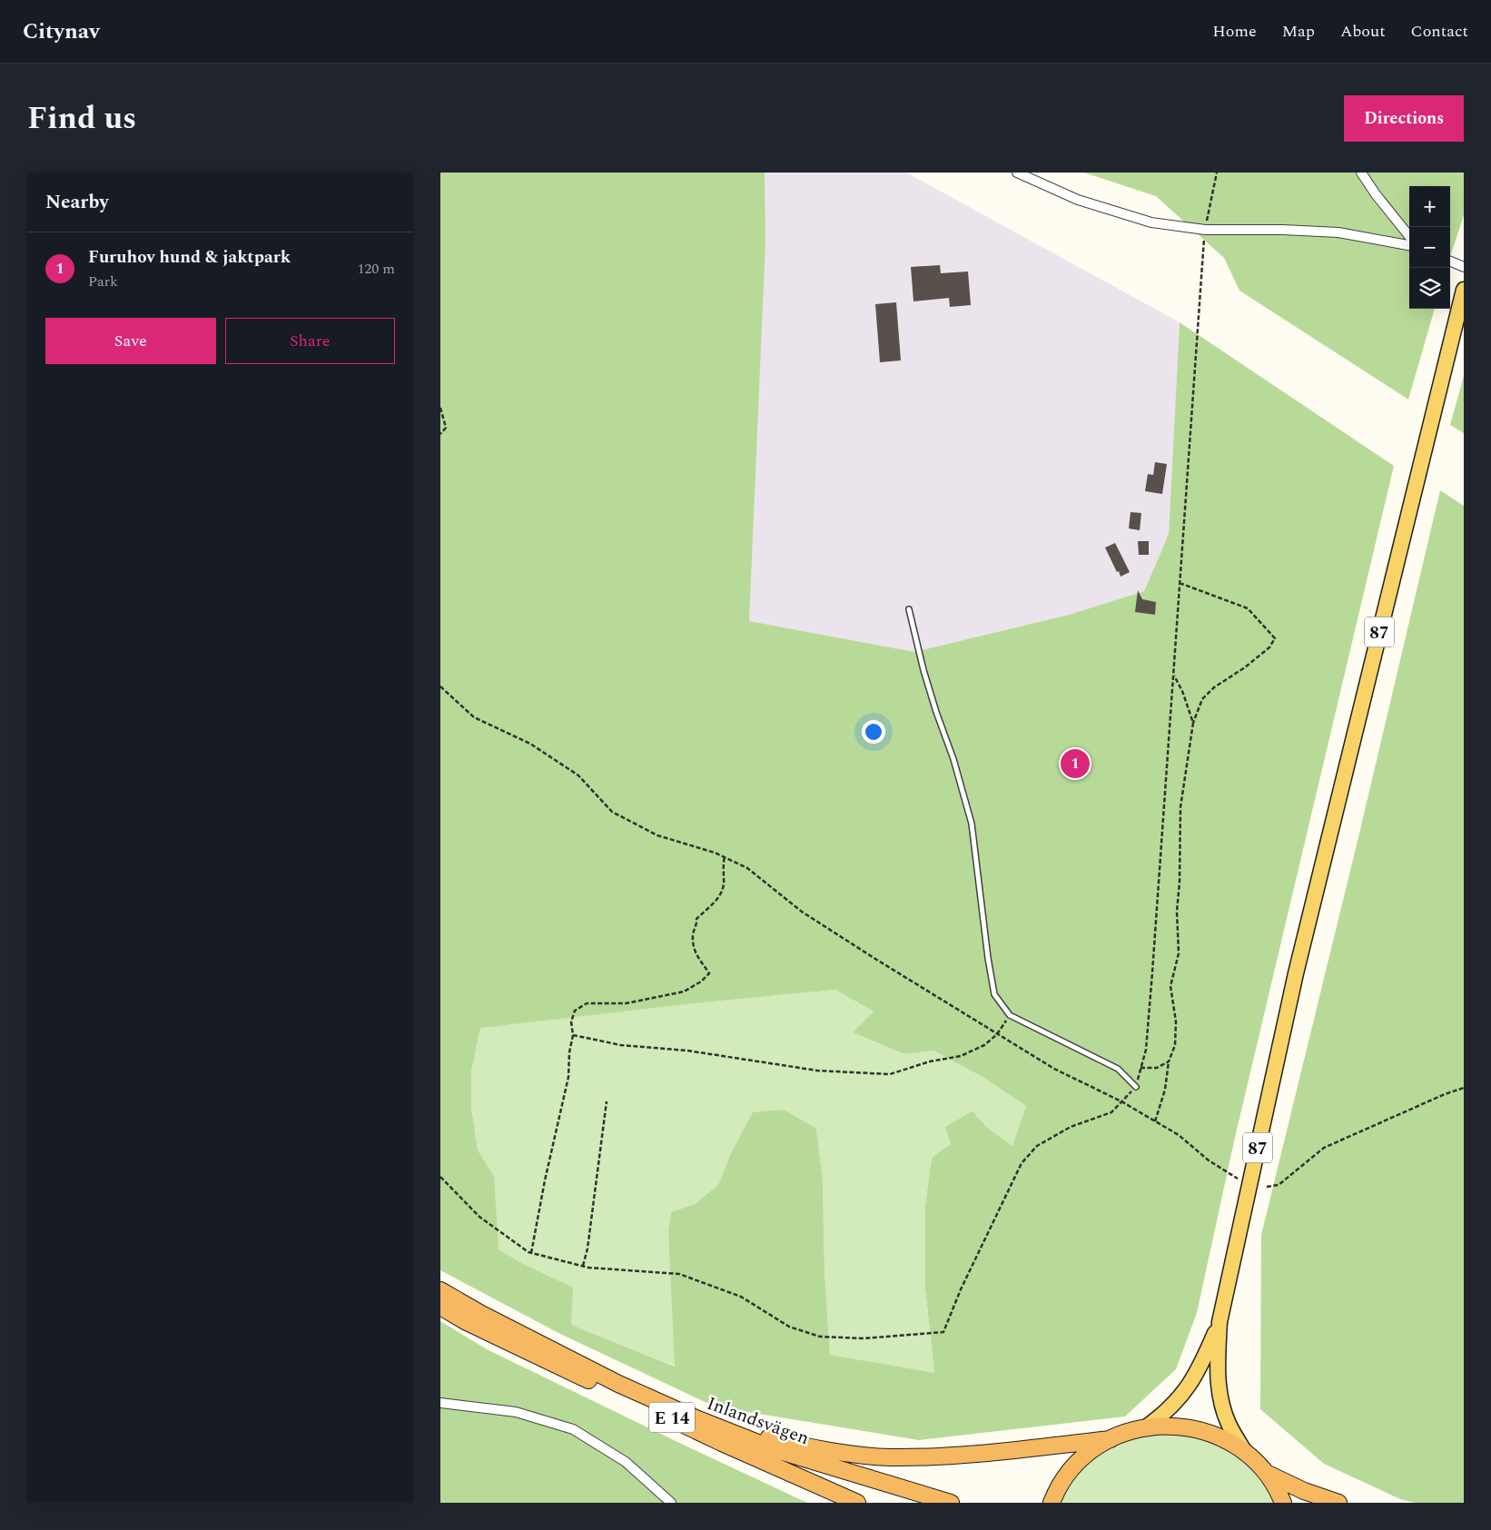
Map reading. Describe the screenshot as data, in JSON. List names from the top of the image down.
{
  "streets": {
    "highway": ["E 14", "Inlandsvägen"],
    "main road": ["87"]
  },
  "page": {
    "header": "Citynav",
    "nav": [
      "Home",
      "Map",
      "About",
      "Contact"
    ],
    "title": "Find us",
    "buttons": [
      "Directions",
      ["Save", "Share"]
    ],
    "heading": "Nearby",
    "map_buttons": ["+", "−"],
    "list": [
      {
        "mark": "1",
        "name": "Furuhov hund & jaktpark",
        "note": "Park",
        "value": "120 m"
      }
    ],
    "pins": "1"
  }
}
